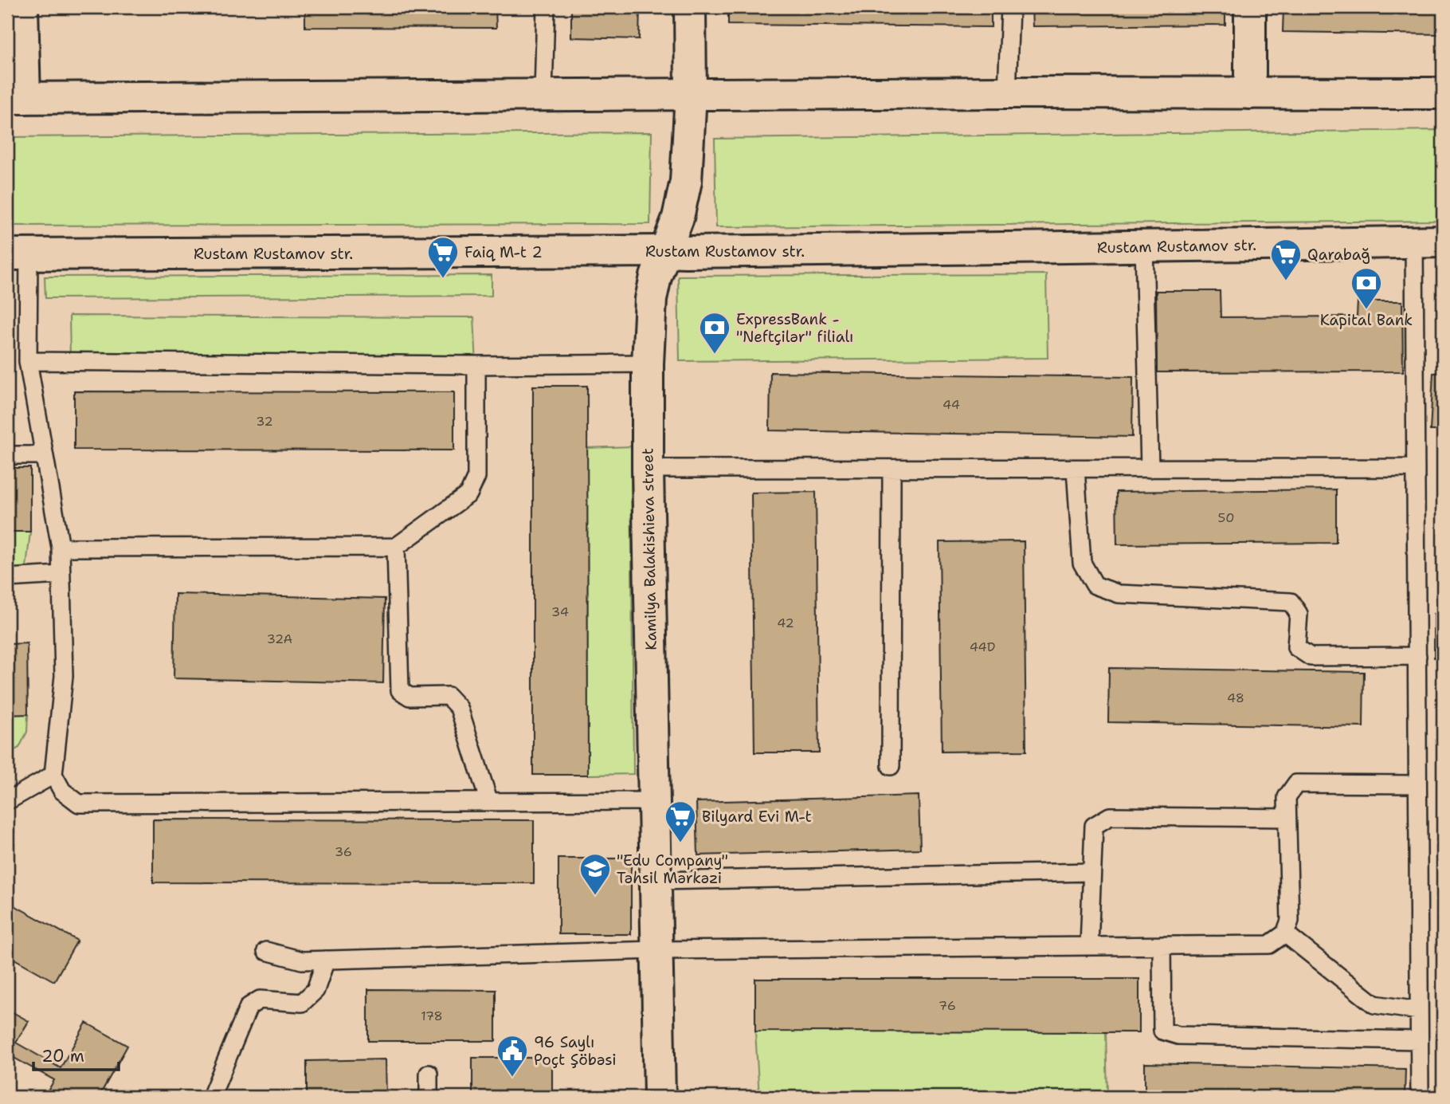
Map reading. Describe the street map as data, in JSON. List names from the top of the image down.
{
  "streets": {
    "main road": ["Rustam Rustamov str.", "Kamilya Balakishieva street"]
  },
  "crossings": [
    ["Rustam Rustamov str.", "Kamilya Balakishieva street"]
  ],
  "places": {
    "supermarket": ["Faiq M-t 2", "Qarabağ", "Bilyard Evi M-t"],
    "bank": ["Kapital Bank", "ExpressBank - \"Neftçilər\" filialı"],
    "school or university": ["\"Edu Company\" Təhsil Mərkəzi"],
    "public building": ["96 Saylı Poçt Şöbəsi"]
  },
  "house_numbers": [
    "44",
    "32",
    "50",
    "34",
    "42",
    "32A",
    "44D",
    "48",
    "36",
    "76",
    "178"
  ],
  "scale_bar": "20 m"
}
